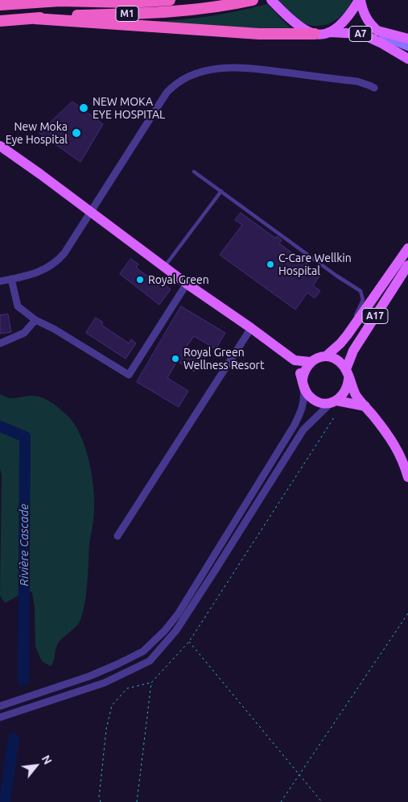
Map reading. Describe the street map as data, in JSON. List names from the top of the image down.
{
  "streets": {
    "highway": ["M1"],
    "main road": ["A7", "A17"]
  },
  "water": ["Rivière Cascade"],
  "places": [
    "NEW MOKA EYE HOSPITAL",
    "New Moka Eye Hospital",
    "C-Care Wellkin Hospital",
    "Royal Green",
    "Royal Green Wellness Resort"
  ],
  "north": "top right"
}
